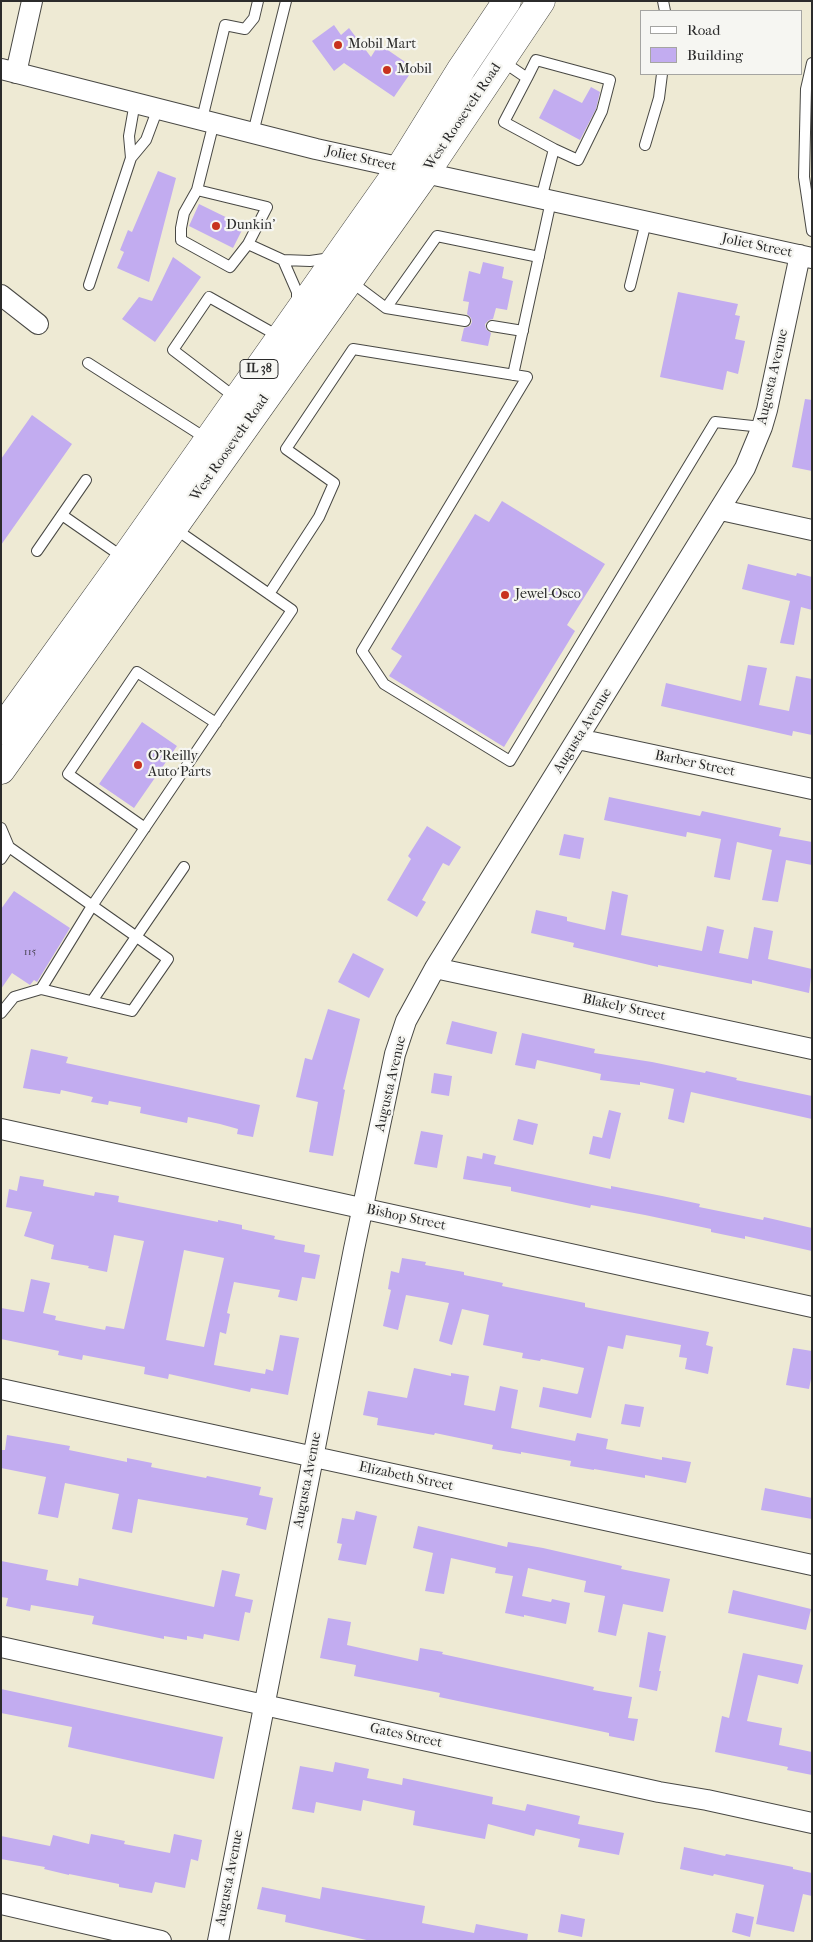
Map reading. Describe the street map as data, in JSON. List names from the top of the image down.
{
  "streets": {
    "main road": ["West Roosevelt Road", "IL 38"],
    "street": [
      "Joliet Street",
      "Augusta Avenue",
      "Barber Street",
      "Blakely Street",
      "Bishop Street",
      "Elizabeth Street",
      "Gates Street"
    ]
  },
  "crossings": [
    ["West Roosevelt Road", "Joliet Street"],
    ["Joliet Street", "Augusta Avenue"],
    ["Augusta Avenue", "Barber Street"],
    ["Augusta Avenue", "Blakely Street"],
    ["Augusta Avenue", "Bishop Street"],
    ["Augusta Avenue", "Elizabeth Street"],
    ["Augusta Avenue", "Gates Street"]
  ],
  "places": [
    "Mobil Mart",
    "Mobil",
    "Dunkin'",
    "Jewel-Osco",
    "O'Reilly Auto Parts"
  ],
  "house_numbers": ["115"],
  "legend": ["Road", "Building"]
}
